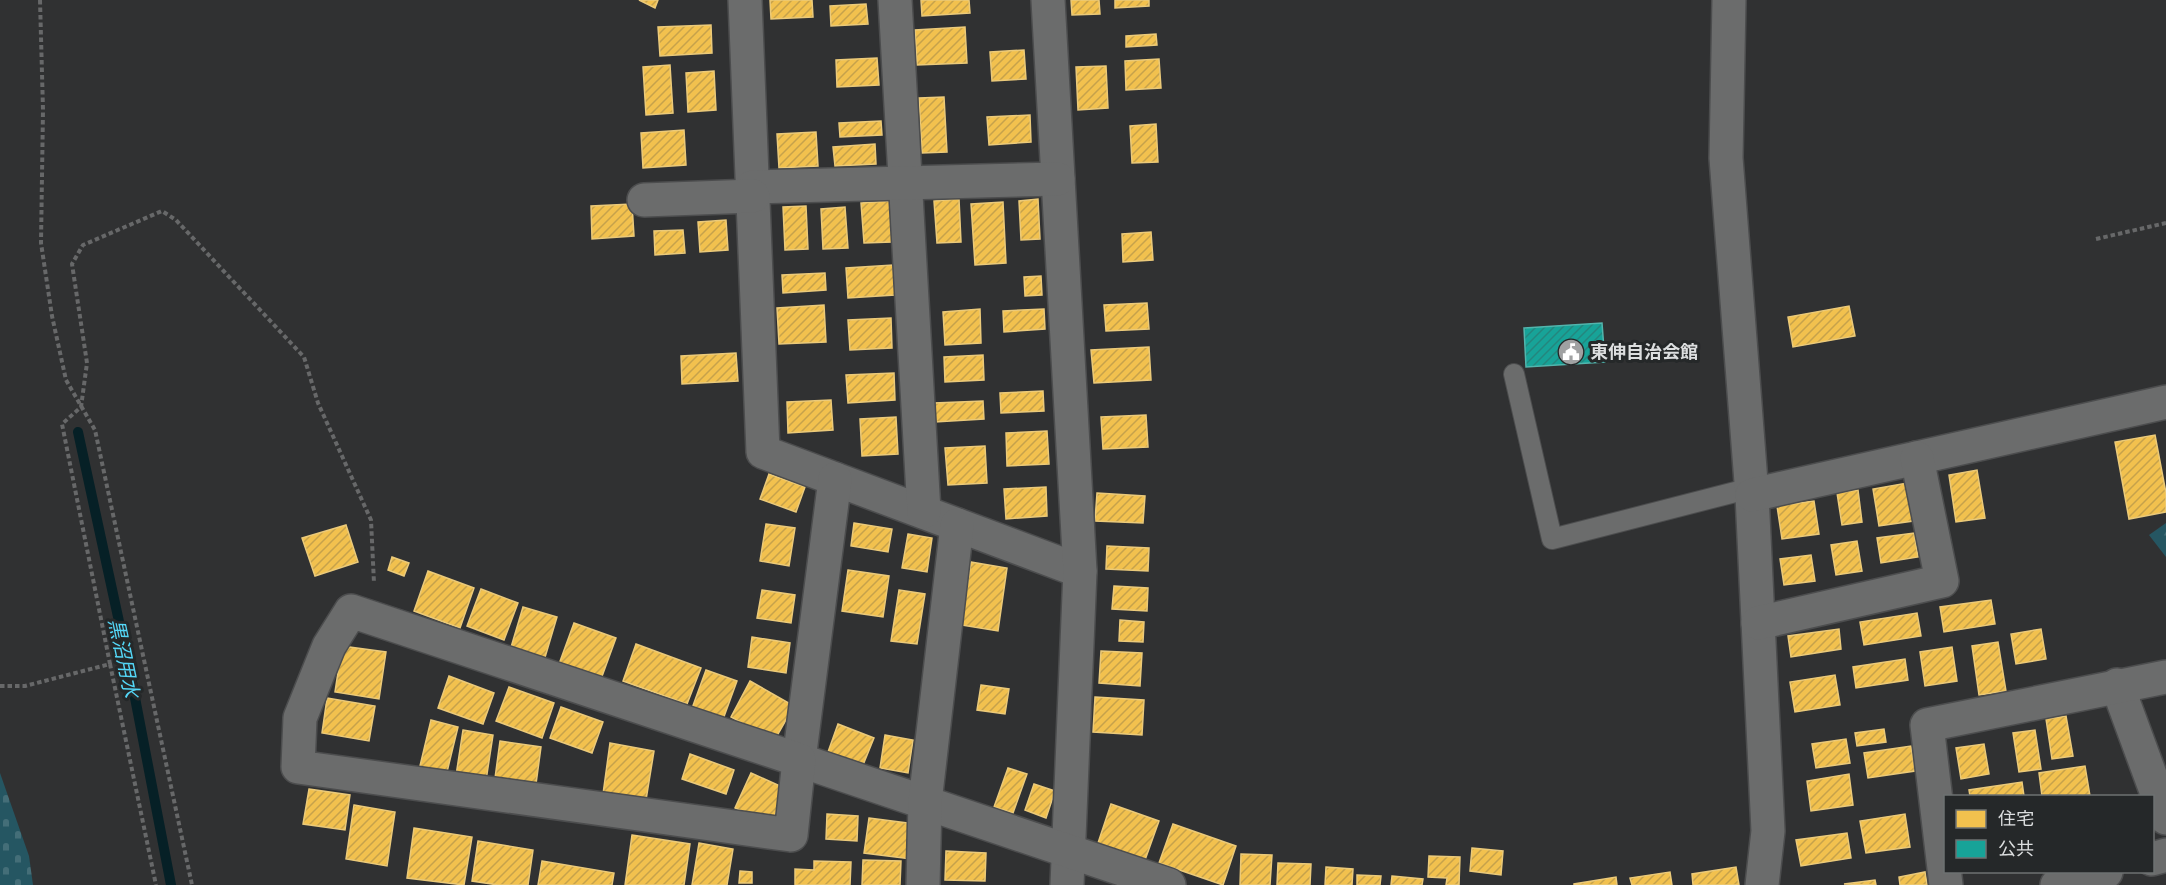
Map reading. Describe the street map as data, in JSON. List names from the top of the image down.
{
  "water": ["黒沼用水"],
  "places": {
    "public building": ["東伸自治会館"]
  },
  "legend": ["住宅", "公共"]
}
